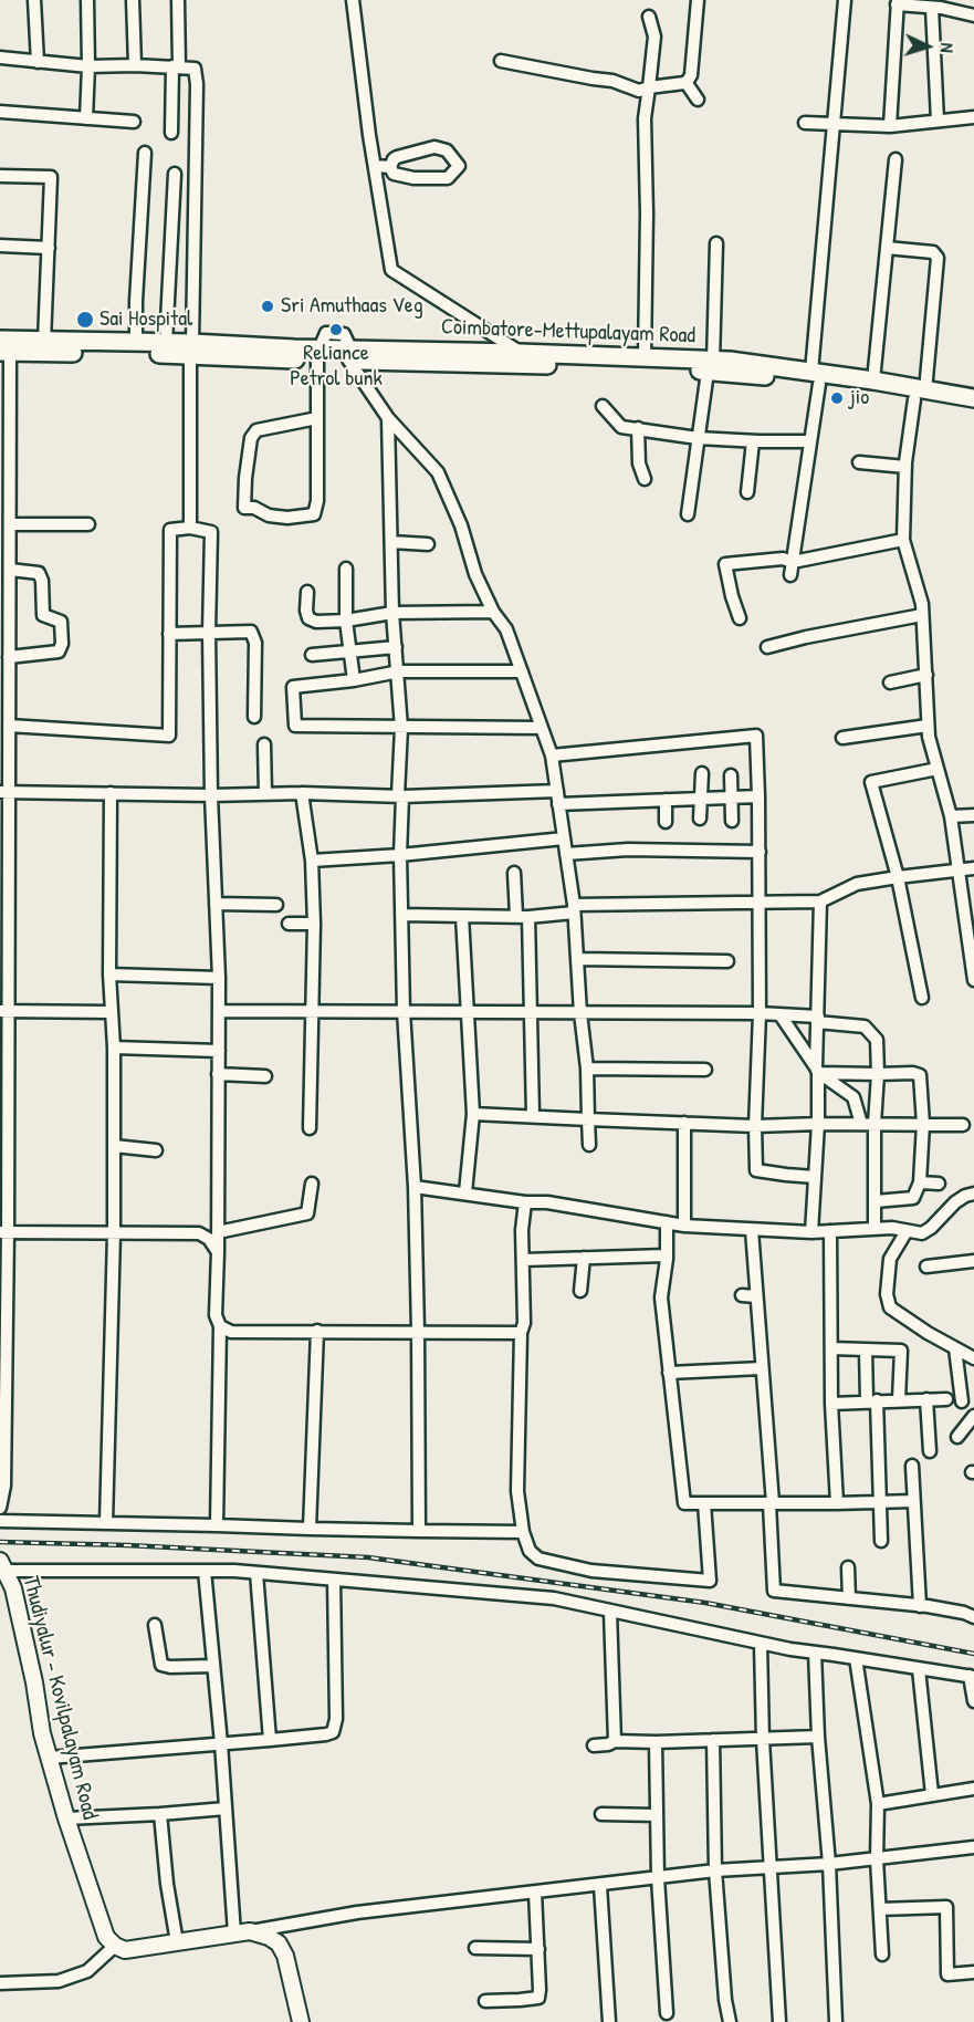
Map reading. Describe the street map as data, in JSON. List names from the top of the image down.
{
  "streets": {
    "highway": ["Coimbatore-Mettupalayam Road"],
    "main road": ["Thudiyalur - Kovilpalayam Road"]
  },
  "places": [
    "Sri Amuthaas Veg",
    "Sai Hospital",
    "Reliance Petrol bunk",
    "jio"
  ],
  "north": "right"
}
